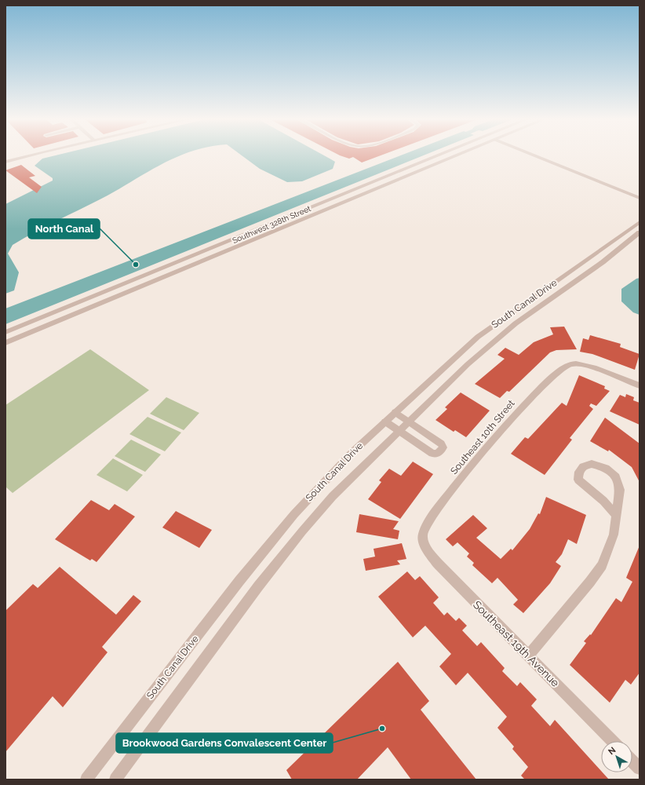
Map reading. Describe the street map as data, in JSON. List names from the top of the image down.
{
  "streets": {
    "street": [
      "Southwest 328th Street",
      "South Canal Drive",
      "Southeast 10th Street",
      "Southeast 19th Avenue"
    ]
  },
  "crossings": [
    ["Southeast 10th Street", "Southeast 19th Avenue"]
  ],
  "places": ["North Canal", "Brookwood Gardens Convalescent Center"],
  "north": "top left"
}
